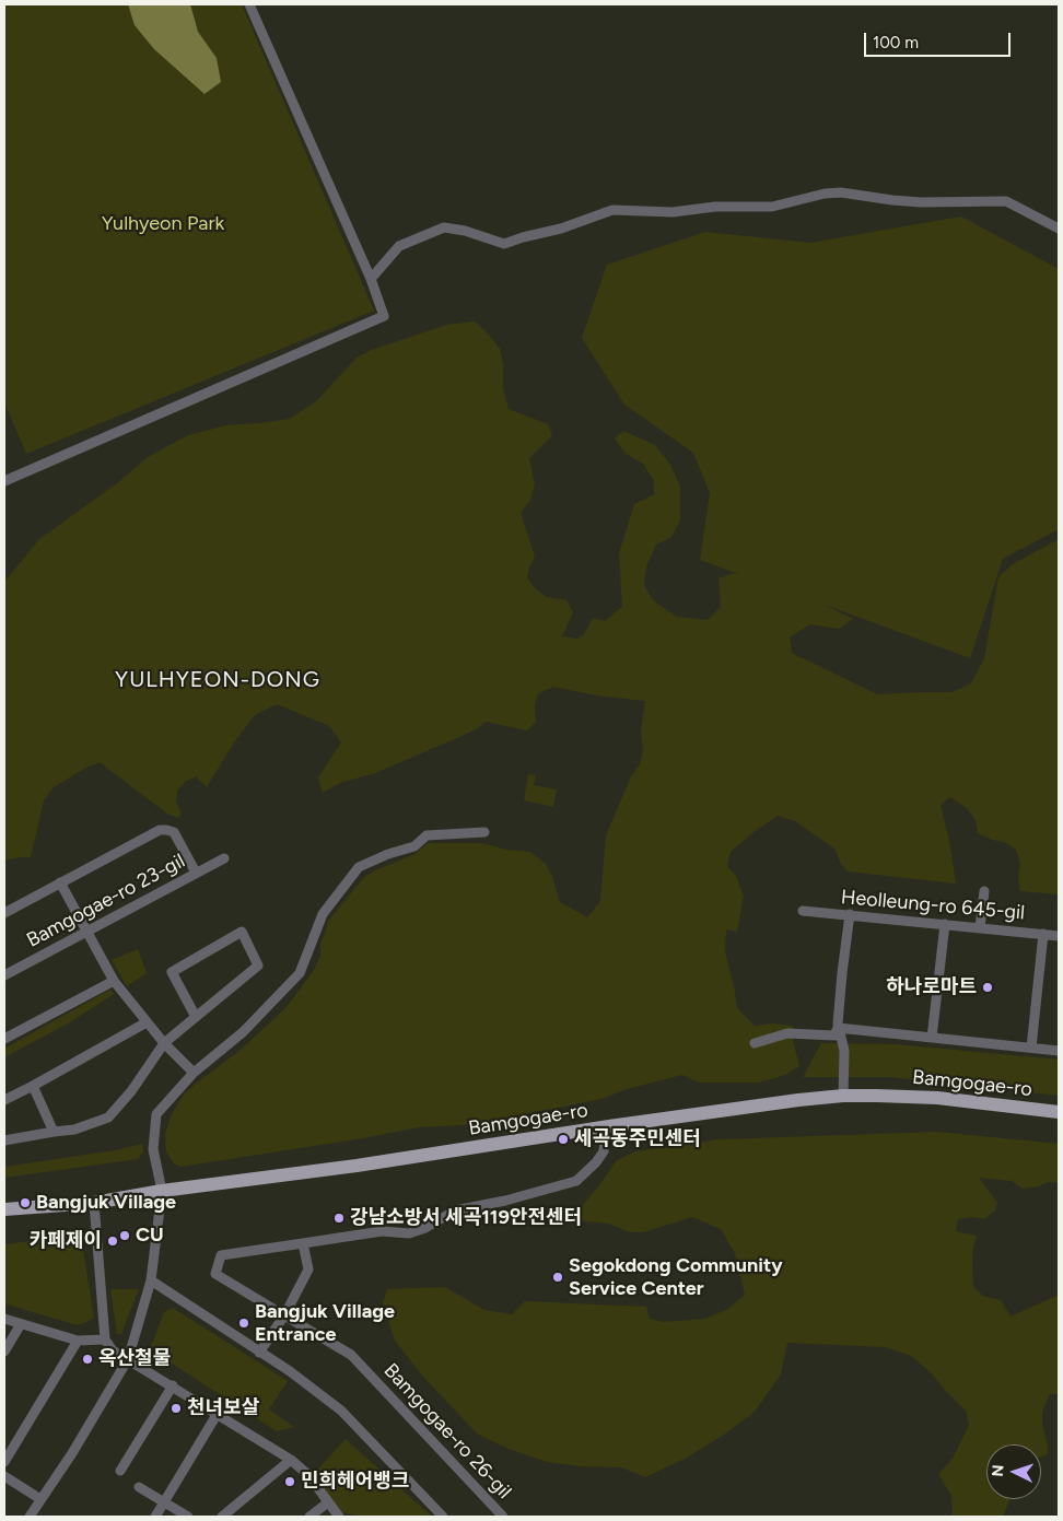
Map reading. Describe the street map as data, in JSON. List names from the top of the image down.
{
  "streets": {
    "main road": ["Bamgogae-ro"],
    "street": ["Bamgogae-ro 23-gil", "Heolleung-ro 645-gil", "Bamgogae-ro 26-gil"]
  },
  "districts": ["YULHYEON-DONG"],
  "parks": ["Yulhyeon Park"],
  "places": [
    "하나로마트",
    "세곡동주민센터",
    "Bangjuk Village",
    "강남소방서 세곡119안전센터",
    "CU",
    "카페제이",
    "Segokdong Community Service Center",
    "Bangjuk Village Entrance",
    "옥산철물",
    "천녀보살",
    "민희헤어뱅크"
  ],
  "scale_bar": "100 m",
  "north": "left"
}
